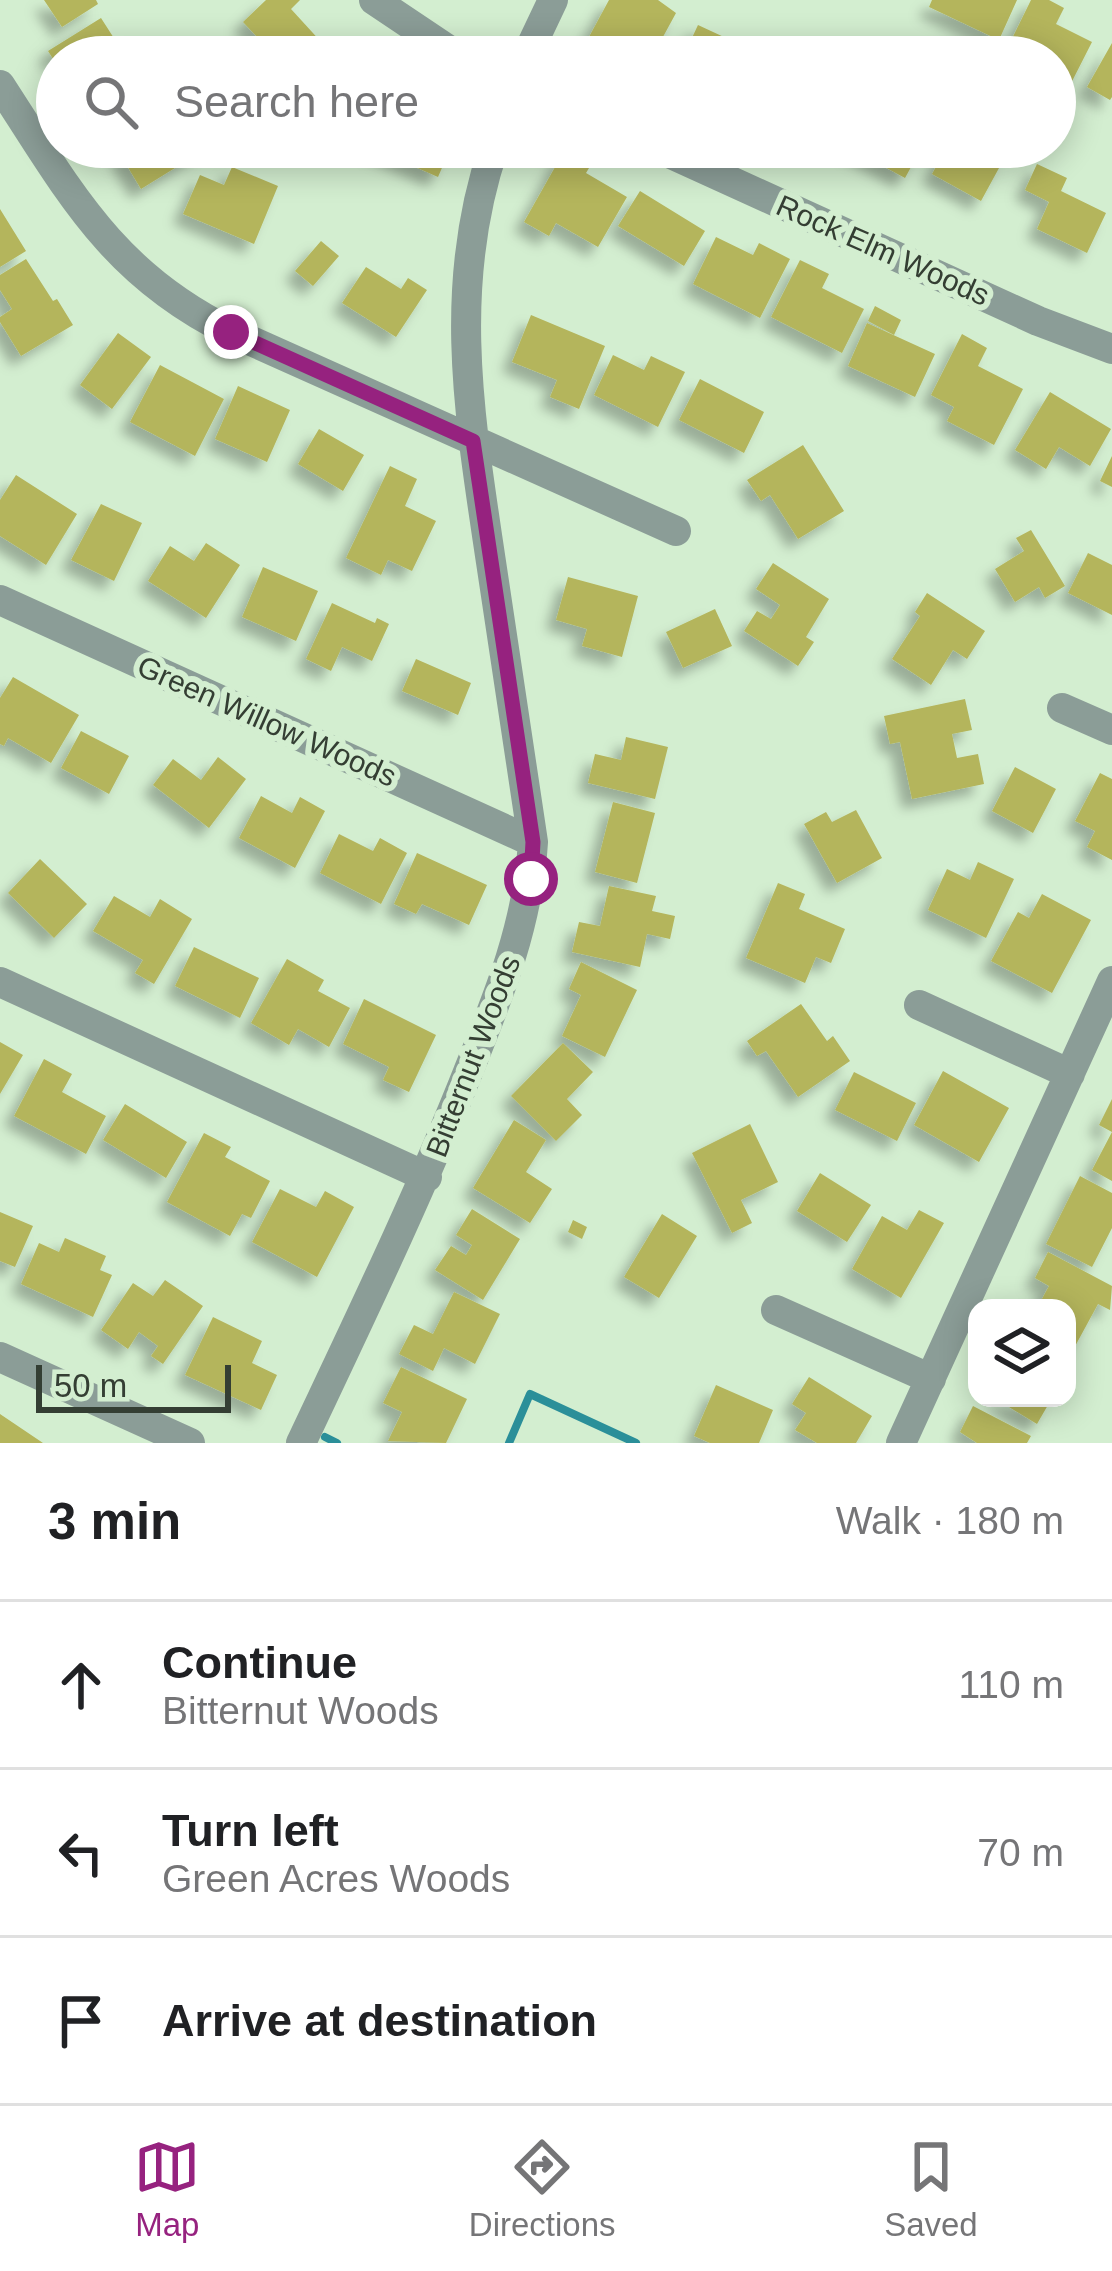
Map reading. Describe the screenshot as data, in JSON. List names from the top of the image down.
{
  "streets": {
    "street": ["Rock Elm Woods", "Green Willow Woods", "Bitternut Woods"]
  },
  "crossings": [
    ["Green Willow Woods", "Bitternut Woods"]
  ],
  "scale_bar": "50 m",
  "page": {
    "search": "Search here",
    "scale": "50 m",
    "heading": ["3 min", "Walk · 180 m"],
    "list": [
      ["Continue", "Bitternut Woods", "110 m"],
      ["Turn left", "Green Acres Woods", "70 m"],
      "Arrive at destination"
    ],
    "nav": ["Map", "Directions", "Saved"]
  }
}
